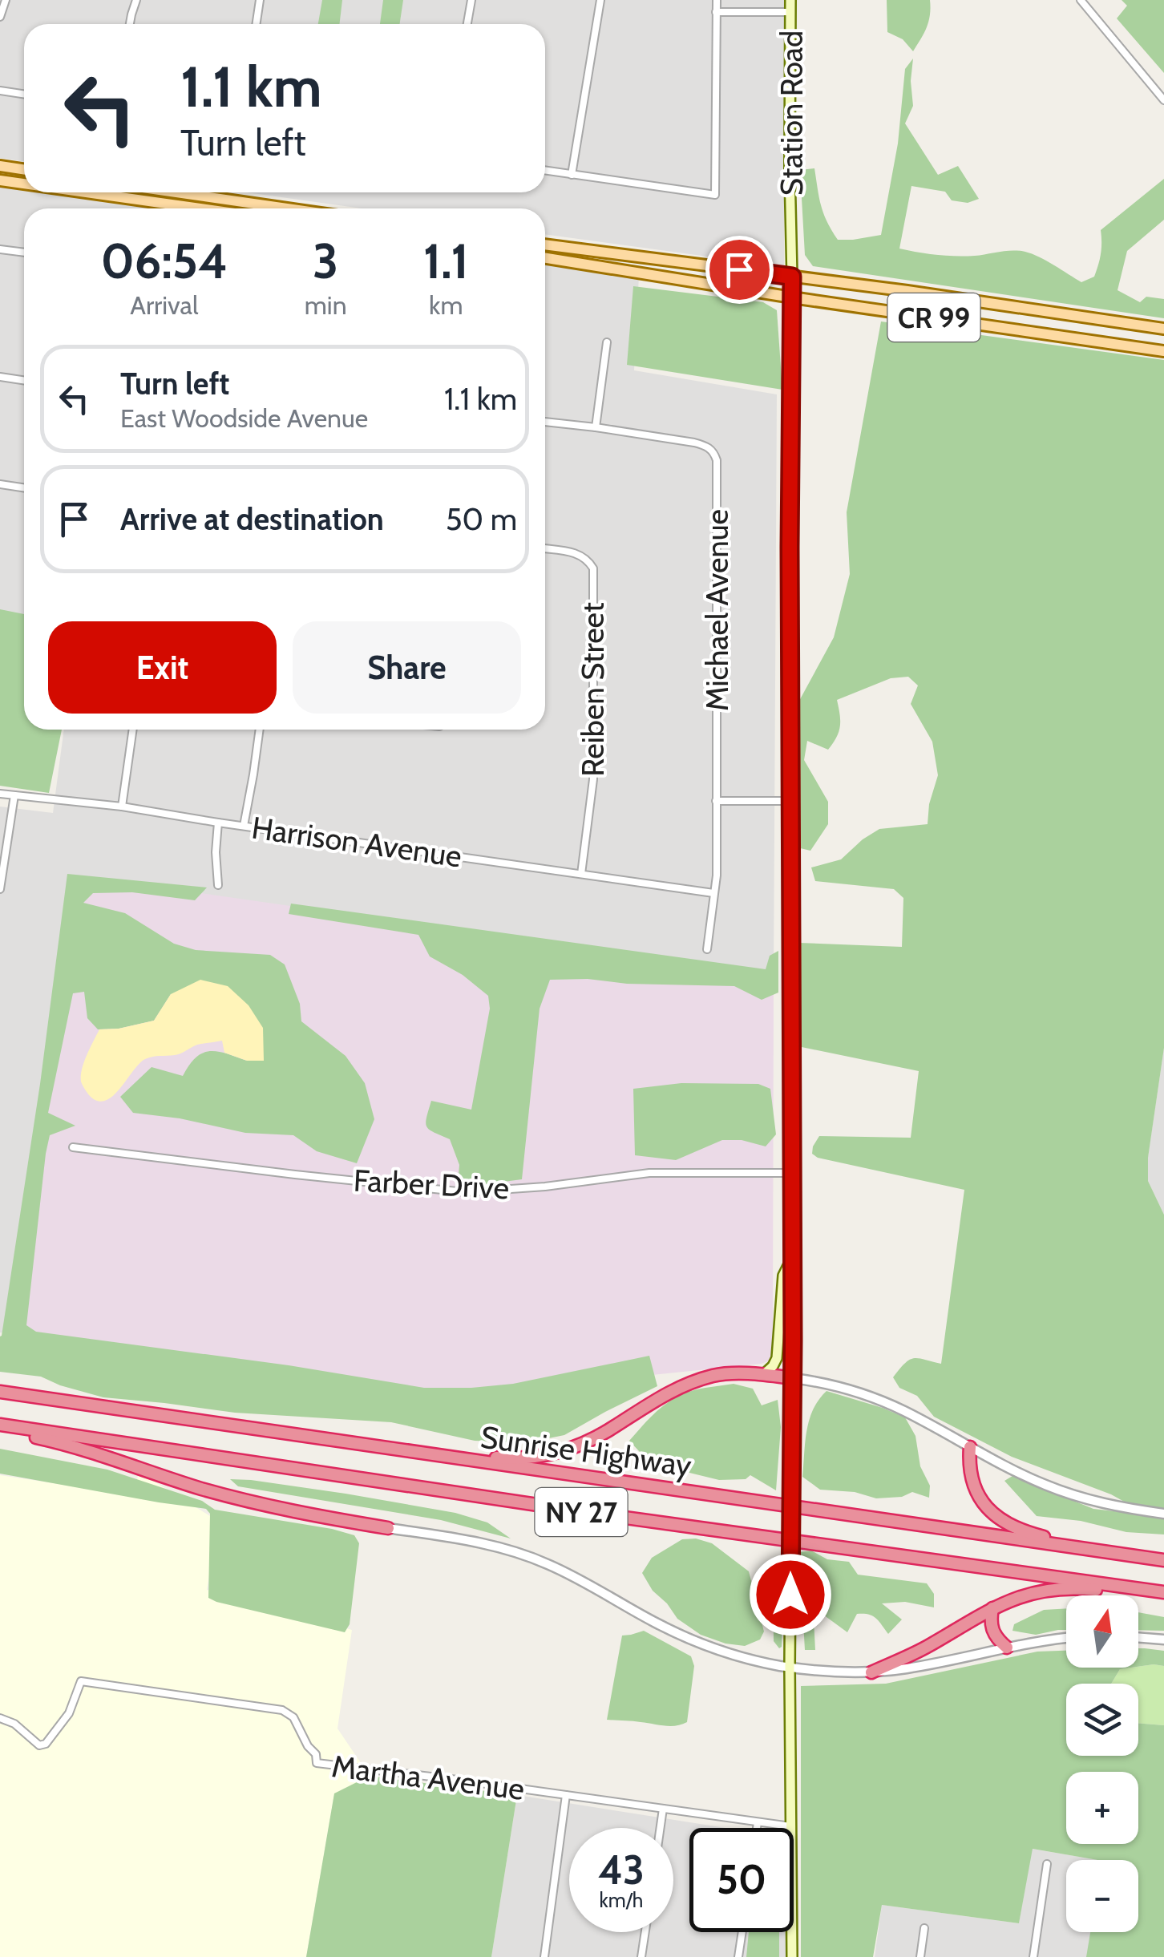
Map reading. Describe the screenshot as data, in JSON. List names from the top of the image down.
{
  "streets": {
    "highway": ["Sunrise Highway", "NY 27"],
    "main road": ["Station Road", "CR 99"],
    "street": [
      "Michael Avenue",
      "Reiben Street",
      "Harrison Avenue",
      "Farber Drive",
      "Martha Avenue"
    ]
  },
  "crossings": [
    ["Station Road", "CR 99"],
    ["Station Road", "Farber Drive"],
    ["Station Road", "Martha Avenue"],
    ["Michael Avenue", "Harrison Avenue"],
    ["Reiben Street", "Harrison Avenue"]
  ],
  "north": "top",
  "page": {
    "turn": ["1.1 km", "Turn left"],
    "eta": [
      "06:54",
      "Arrival",
      "3",
      "min",
      "1.1",
      "km"
    ],
    "list": [
      {
        "name": "Turn left",
        "note": "East Woodside Avenue",
        "value": "1.1 km"
      },
      {
        "name": "Arrive at destination",
        "value": "50 m"
      }
    ],
    "buttons": ["Exit", "Share"],
    "map_buttons": ["+", "−"],
    "speed": "43 km/h",
    "limit": "50"
  }
}
